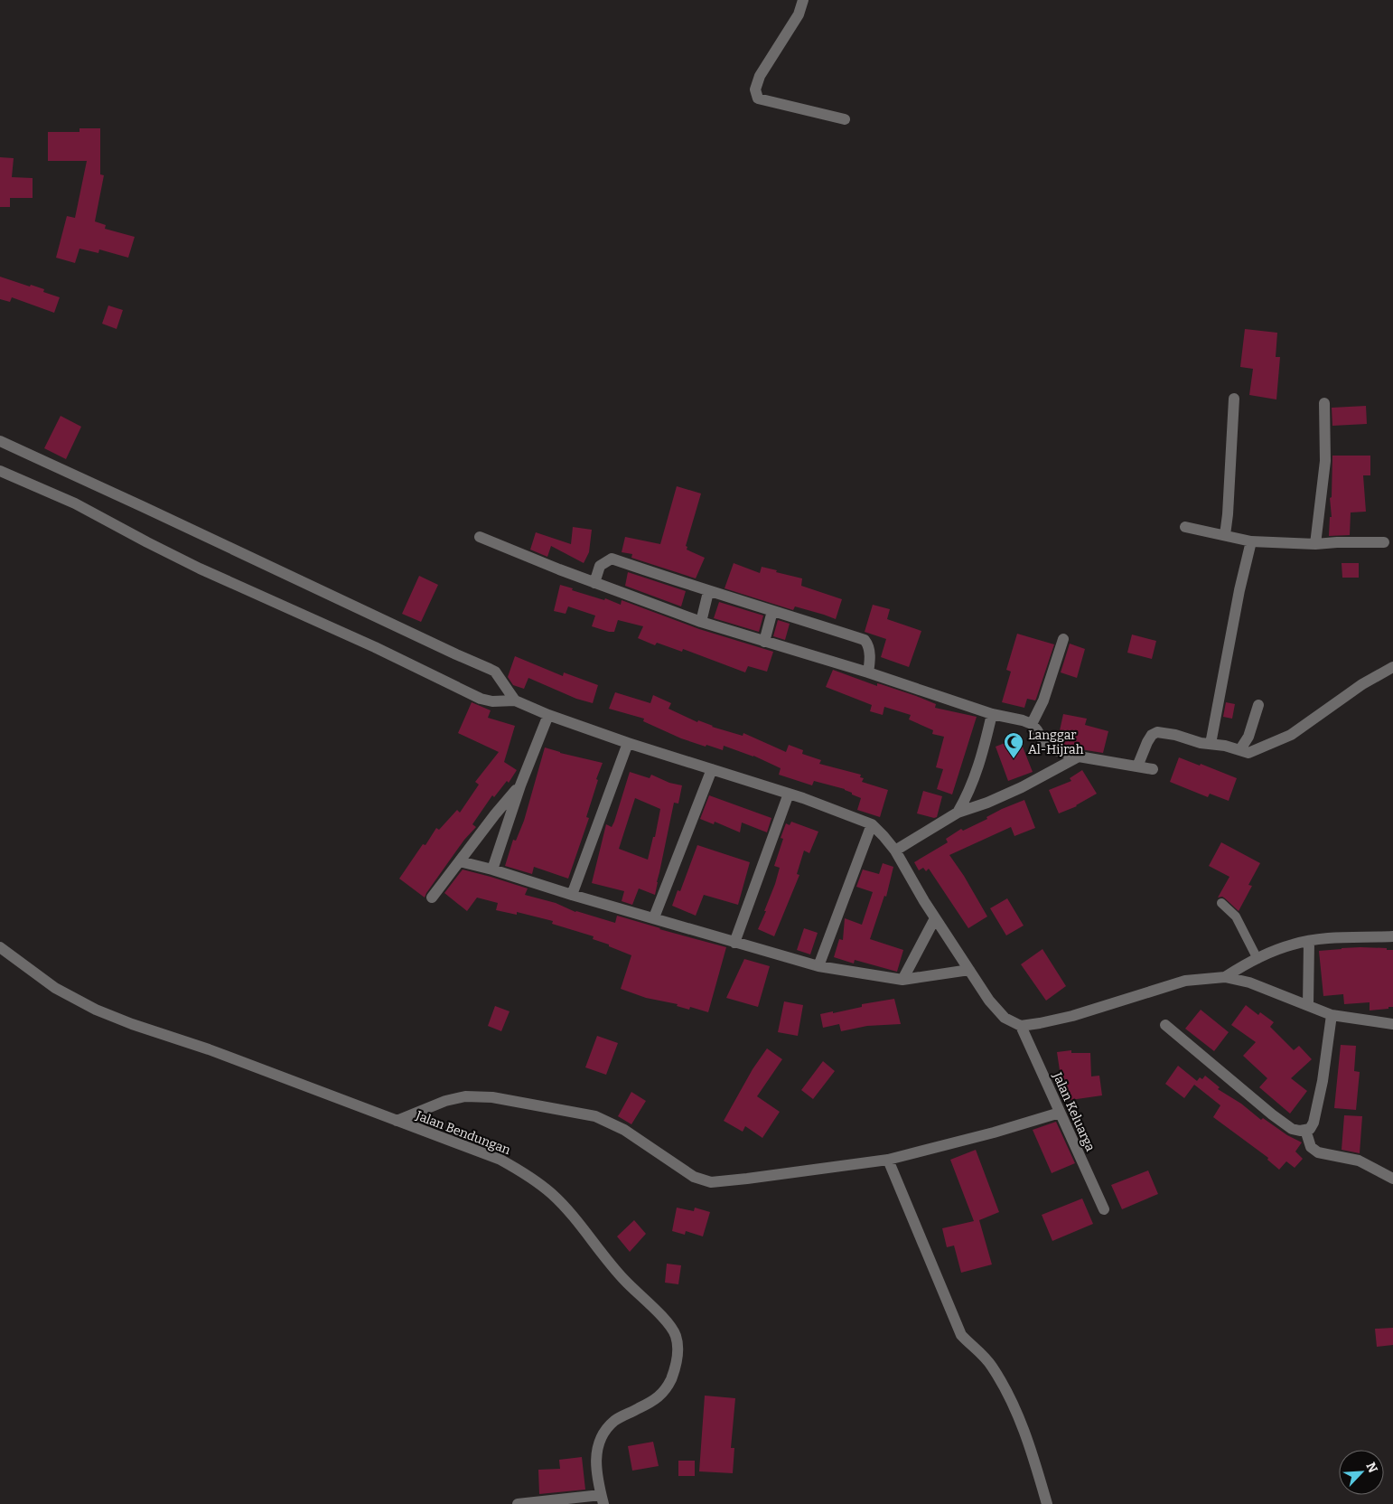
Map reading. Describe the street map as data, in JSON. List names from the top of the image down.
{
  "streets": {
    "street": ["Jalan Keluarga", "Jalan Bendungan"]
  },
  "places": {
    "mosque": ["Langgar Al-Hijrah"]
  },
  "north": "top right"
}
